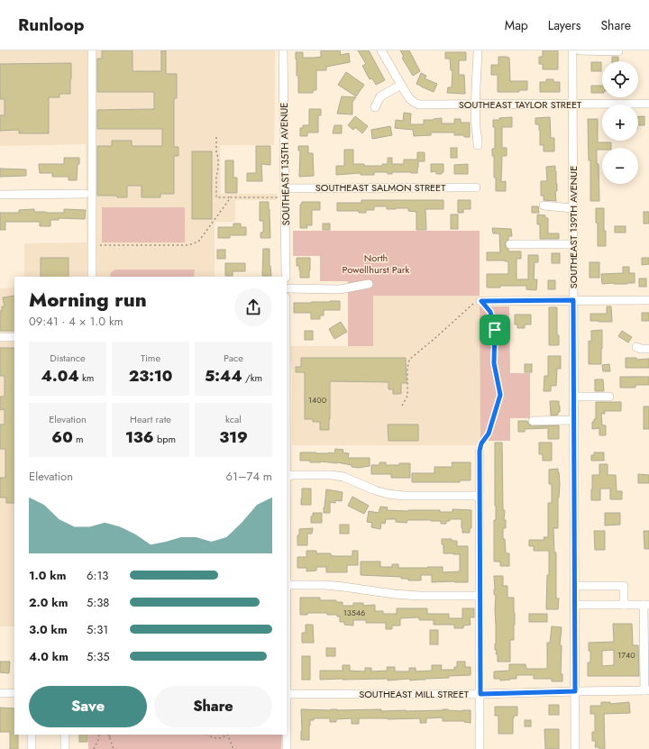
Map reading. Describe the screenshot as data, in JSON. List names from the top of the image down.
{
  "streets": {
    "street": [
      "SOUTHEAST TAYLOR STREET",
      "SOUTHEAST 135TH AVENUE",
      "SOUTHEAST SALMON STREET",
      "SOUTHEAST 139TH AVENUE",
      "SOUTHEAST MILL STREET"
    ]
  },
  "crossings": [
    ["SOUTHEAST TAYLOR STREET", "SOUTHEAST 139TH AVENUE"],
    ["SOUTHEAST 135TH AVENUE", "SOUTHEAST SALMON STREET"],
    ["SOUTHEAST 139TH AVENUE", "SOUTHEAST MILL STREET"]
  ],
  "parks": ["North Powellhurst Park"],
  "house_numbers": ["1400", "13546", "1740"],
  "page": {
    "header": "Runloop",
    "nav": ["Map", "Layers", "Share"],
    "map_buttons": ["+", "−"],
    "heading": ["Morning run", "09:41 · 4 × 1.0 km"],
    "stats": [
      ["Distance", "4.04 km"],
      ["Time", "23:10"],
      ["Pace", "5:44 /km"],
      ["Elevation", "60 m"],
      ["Heart rate", "136 bpm"],
      ["kcal", "319"]
    ],
    "chart": ["Elevation", "61–74 m"],
    "list": [
      {
        "name": "1.0 km",
        "note": "6:13"
      },
      {
        "name": "2.0 km",
        "note": "5:38"
      },
      {
        "name": "3.0 km",
        "note": "5:31"
      },
      {
        "name": "4.0 km",
        "note": "5:35"
      }
    ],
    "buttons": ["Save", "Share"]
  }
}
